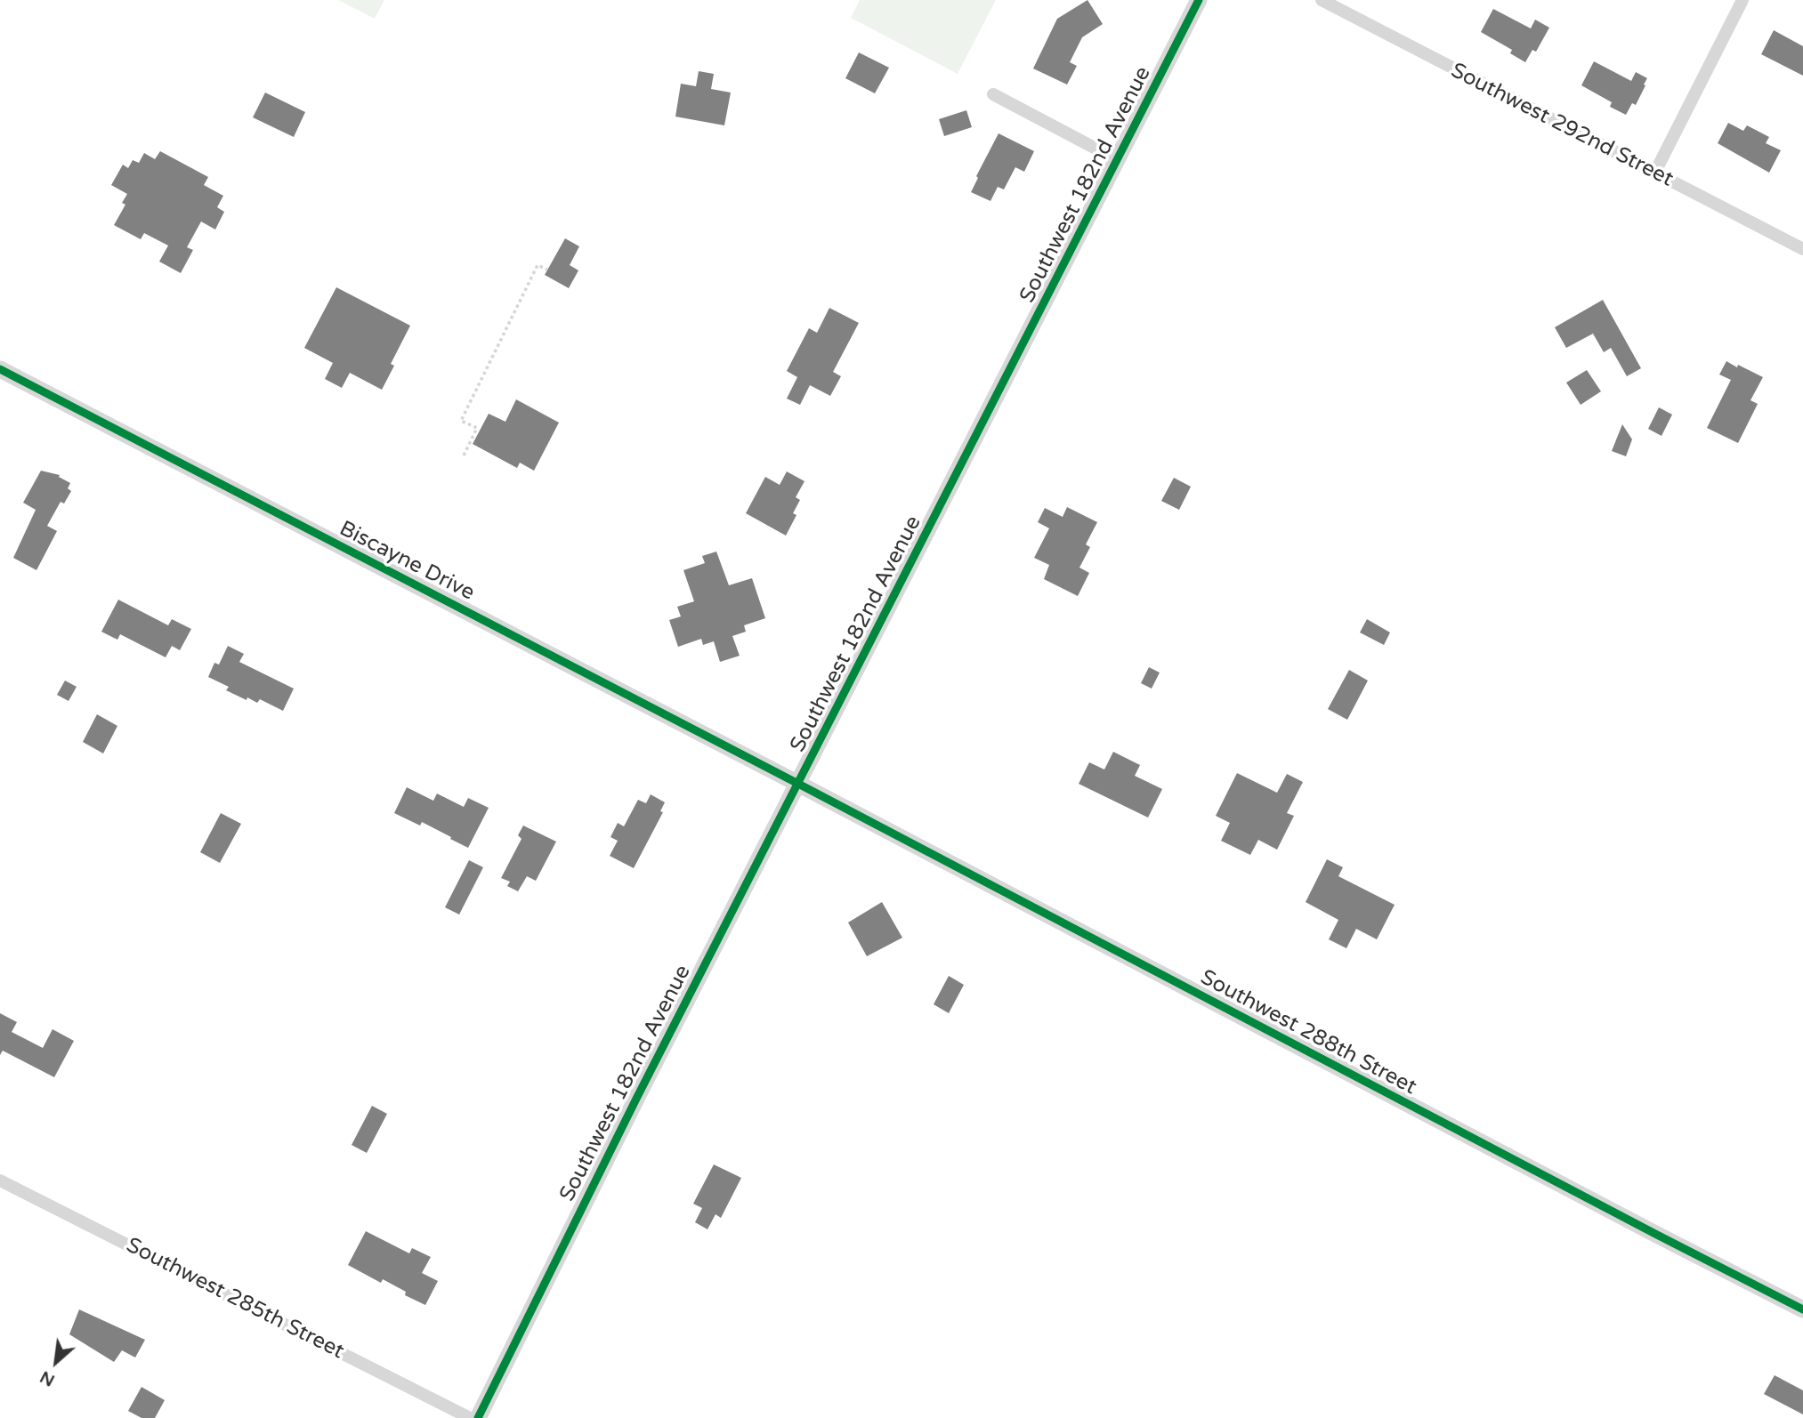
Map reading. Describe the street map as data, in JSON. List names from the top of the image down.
{
  "streets": {
    "street": [
      "Southwest 292nd Street",
      "Southwest 182nd Avenue",
      "Biscayne Drive",
      "Southwest 288th Street",
      "Southwest 285th Street"
    ]
  },
  "crossings": [
    ["Southwest 182nd Avenue", "Biscayne Drive"],
    ["Southwest 182nd Avenue", "Southwest 288th Street"],
    ["Biscayne Drive", "Southwest 288th Street"]
  ],
  "north": "bottom left"
}
